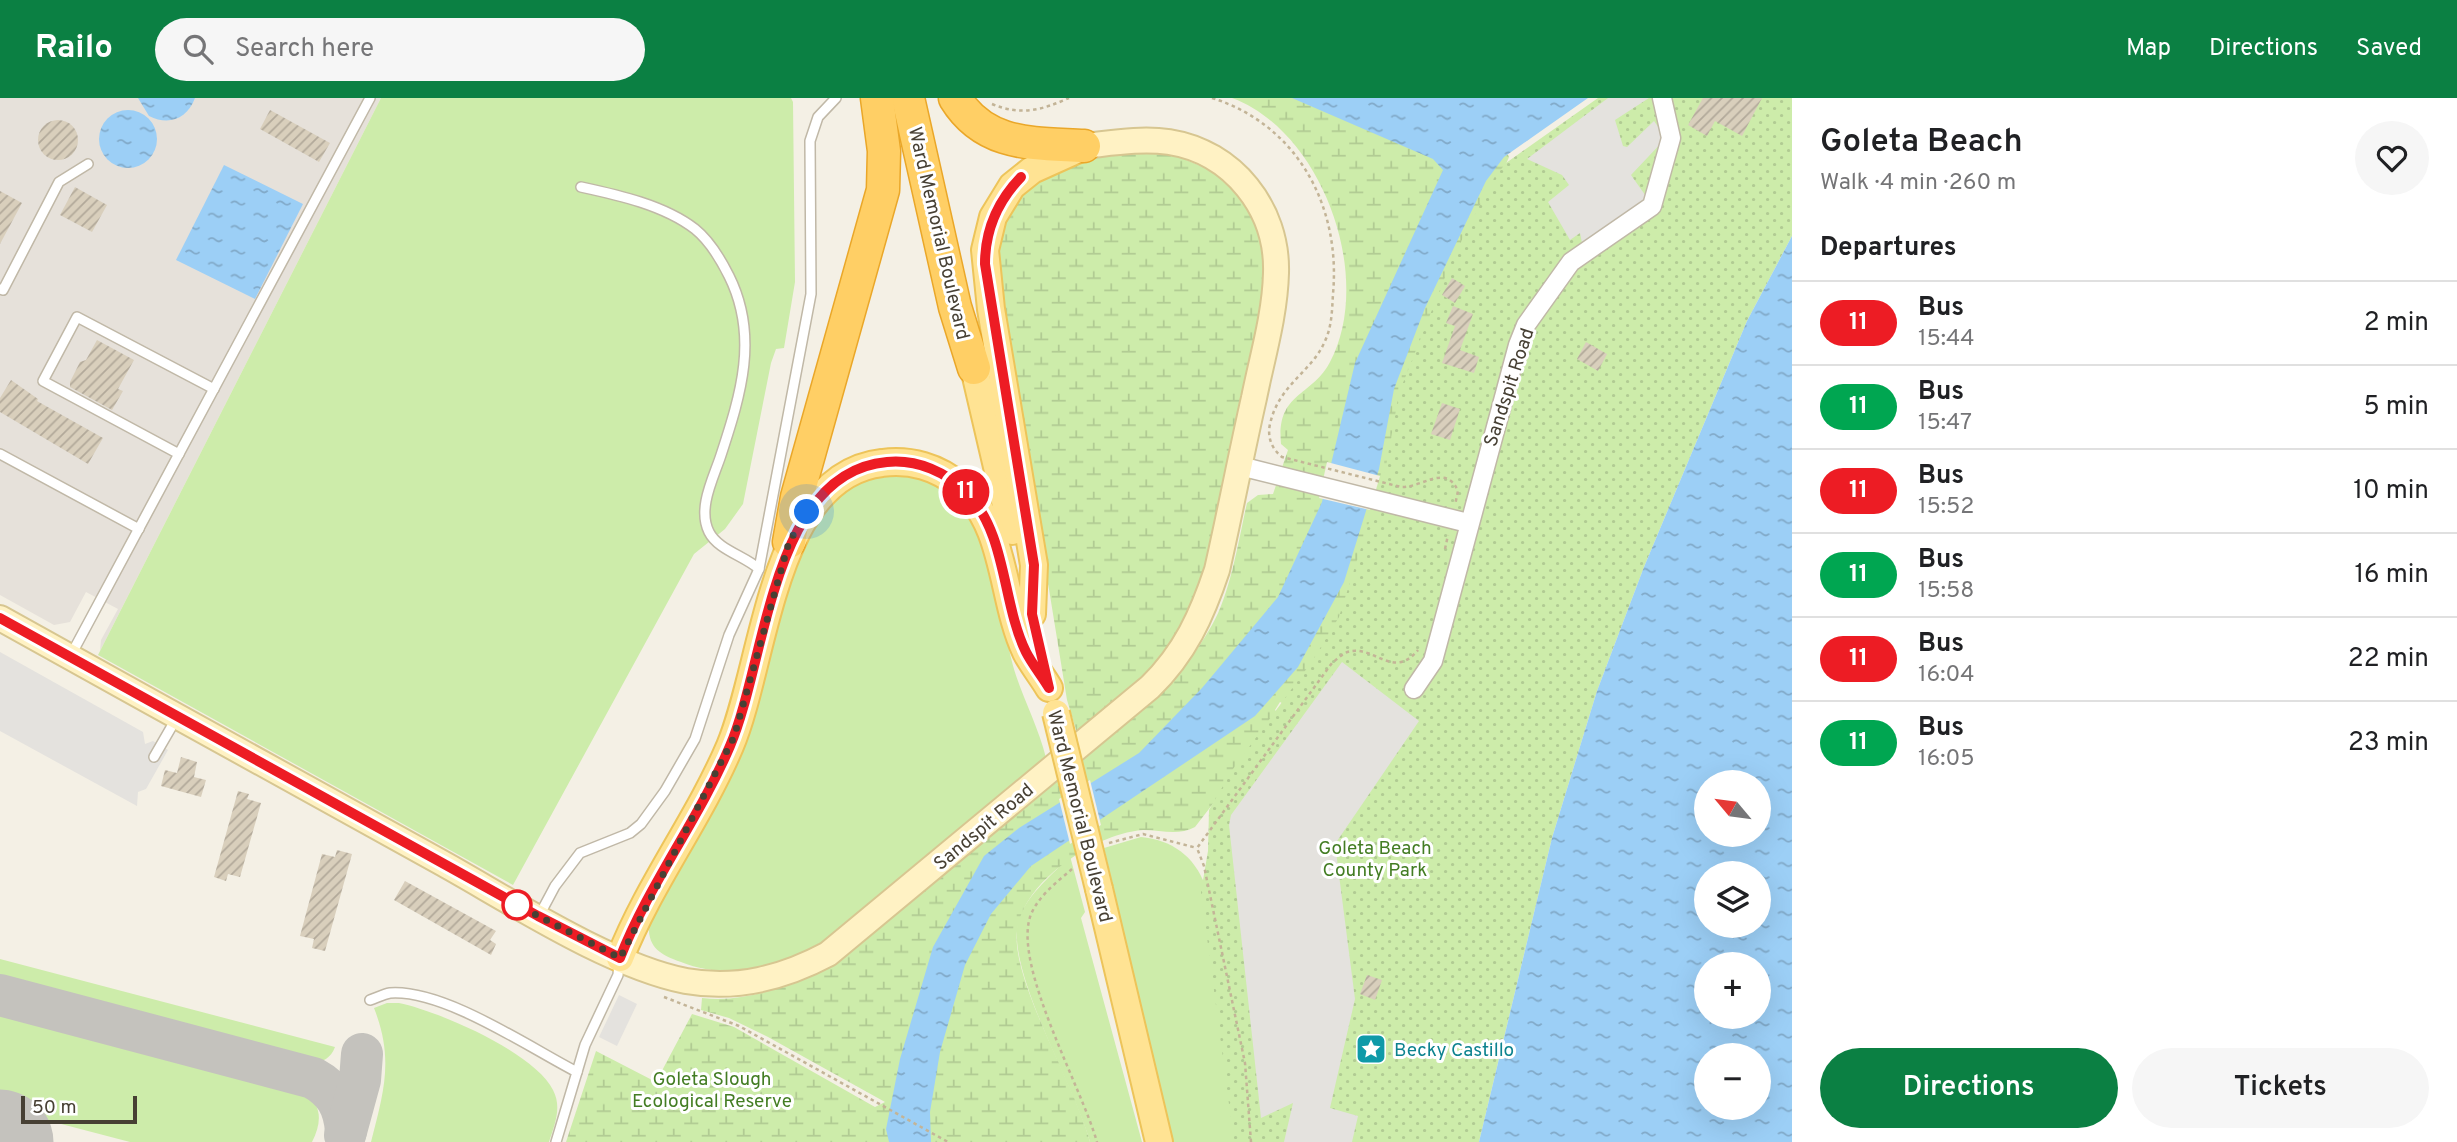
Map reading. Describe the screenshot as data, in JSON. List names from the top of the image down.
{
  "streets": {
    "highway": ["Ward Memorial Boulevard"],
    "street": ["Sandspit Road"]
  },
  "parks": ["Goleta Beach County Park", "Goleta Slough Ecological Reserve"],
  "places": {
    "place": ["Becky Castillo"]
  },
  "lines": ["bus line 11"],
  "scale_bar": "50 m",
  "north": "top left",
  "page": {
    "header": "Railo",
    "search": "Search here",
    "nav": ["Map", "Directions", "Saved"],
    "on_map": "11",
    "heading": [
      ["Goleta Beach", "Walk · 4 min · 260 m"],
      "Departures"
    ],
    "list": [
      {
        "mark": "11",
        "name": "Bus",
        "note": "15:44",
        "value": "2 min"
      },
      {
        "mark": "11",
        "name": "Bus",
        "note": "15:47",
        "value": "5 min"
      },
      {
        "mark": "11",
        "name": "Bus",
        "note": "15:52",
        "value": "10 min"
      },
      {
        "mark": "11",
        "name": "Bus",
        "note": "15:58",
        "value": "16 min"
      },
      {
        "mark": "11",
        "name": "Bus",
        "note": "16:04",
        "value": "22 min"
      },
      {
        "mark": "11",
        "name": "Bus",
        "note": "16:05",
        "value": "23 min"
      }
    ],
    "map_buttons": ["+", "−"],
    "buttons": ["Directions", "Tickets"],
    "scale": "50 m"
  }
}
